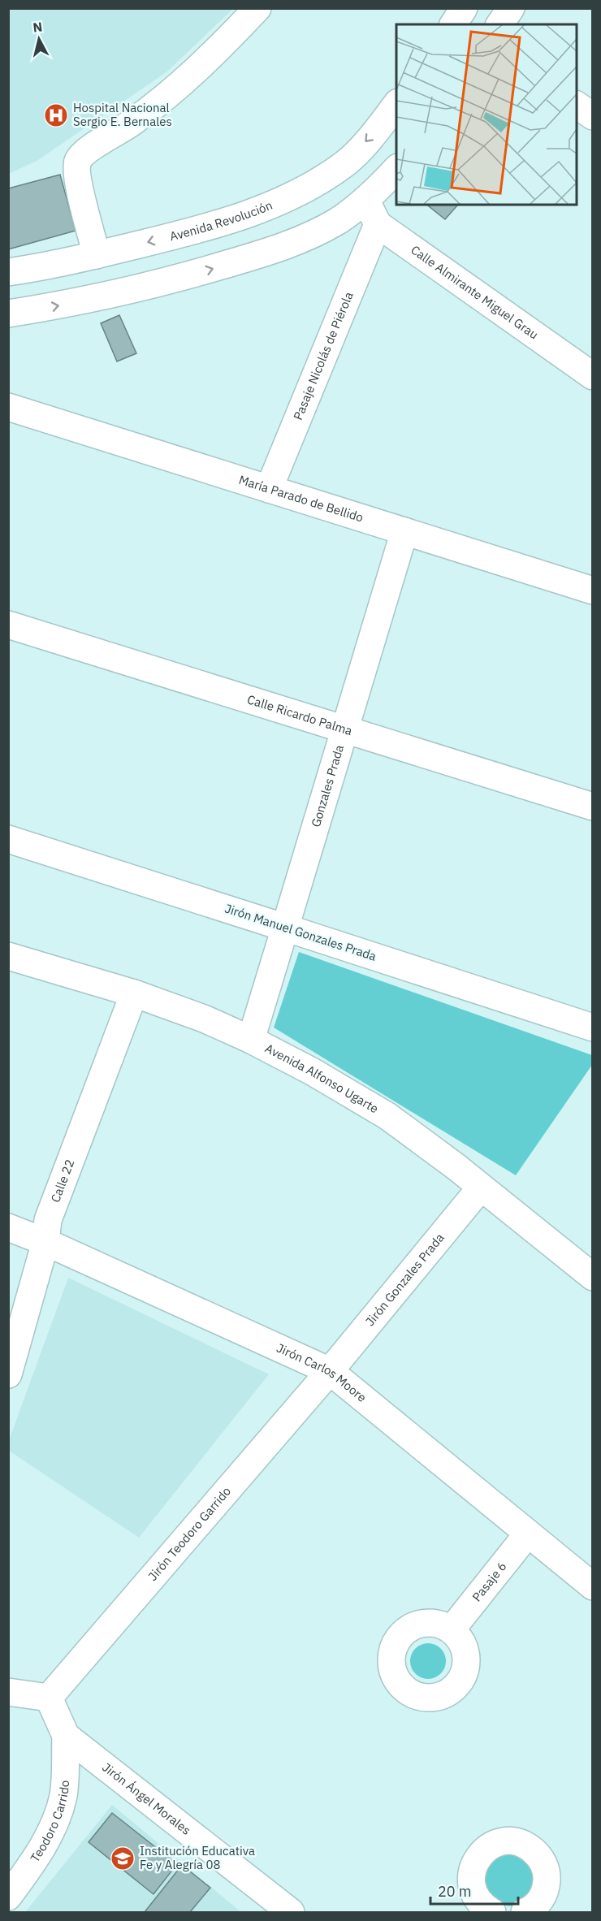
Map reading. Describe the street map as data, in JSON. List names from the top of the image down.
{
  "streets": {
    "street": [
      "Avenida Revolución",
      "Calle Almirante Miguel Grau",
      "Pasaje Nicolás de Piérola",
      "María Parado de Bellido",
      "Calle Ricardo Palma",
      "Gonzales Prada",
      "Jirón Manuel Gonzales Prada",
      "Avenida Alfonso Ugarte",
      "Calle 22",
      "Jirón Gonzales Prada",
      "Jirón Carlos Moore",
      "Jirón Teodoro Garrido",
      "Pasaje 6",
      "Jirón Ángel Morales",
      "Teodoro Carrido"
    ]
  },
  "crossings": [
    ["Calle Almirante Miguel Grau", "Pasaje Nicolás de Piérola"],
    ["Pasaje Nicolás de Piérola", "María Parado de Bellido"],
    ["María Parado de Bellido", "Gonzales Prada"],
    ["Calle Ricardo Palma", "Gonzales Prada"],
    ["Gonzales Prada", "Jirón Manuel Gonzales Prada"],
    ["Gonzales Prada", "Avenida Alfonso Ugarte"],
    ["Avenida Alfonso Ugarte", "Calle 22"],
    ["Avenida Alfonso Ugarte", "Jirón Gonzales Prada"],
    ["Calle 22", "Jirón Carlos Moore"],
    ["Jirón Gonzales Prada", "Jirón Carlos Moore"],
    ["Jirón Gonzales Prada", "Jirón Teodoro Garrido"],
    ["Jirón Carlos Moore", "Jirón Teodoro Garrido"],
    ["Jirón Carlos Moore", "Pasaje 6"],
    ["Jirón Teodoro Garrido", "Jirón Ángel Morales"],
    ["Jirón Ángel Morales", "Teodoro Carrido"]
  ],
  "places": {
    "hospital": ["Hospital Nacional Sergio E. Bernales"],
    "school or university": ["Institución Educativa Fe y Alegría 08"]
  },
  "scale_bar": "20 m",
  "north": "top"
}
